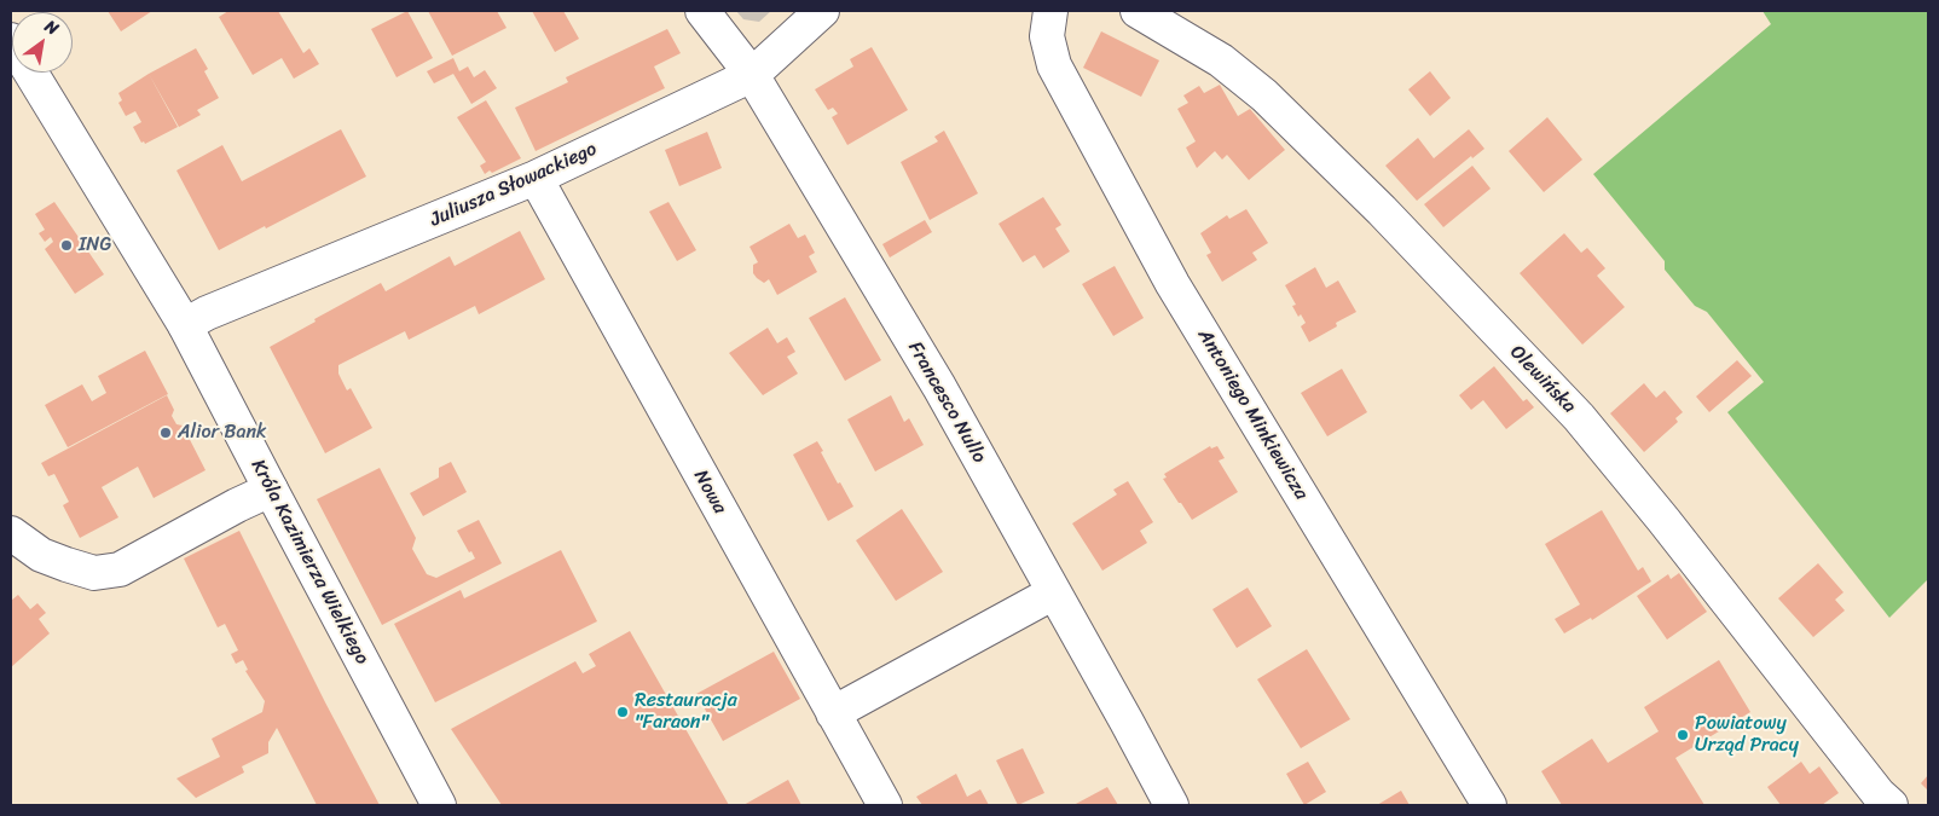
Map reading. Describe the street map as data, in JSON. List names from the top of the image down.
{
  "streets": {
    "street": [
      "Juliusza Słowackiego",
      "Olewińska",
      "Francesco Nullo",
      "Antoniego Minkiewicza",
      "Nowa",
      "Króla Kazimierza Wielkiego"
    ]
  },
  "crossings": [
    ["Juliusza Słowackiego", "Francesco Nullo"],
    ["Juliusza Słowackiego", "Nowa"],
    ["Juliusza Słowackiego", "Króla Kazimierza Wielkiego"]
  ],
  "places": [
    "ING",
    "Alior Bank",
    "Restauracja \"Faraon\"",
    "Powiatowy Urząd Pracy"
  ],
  "north": "top right"
}
